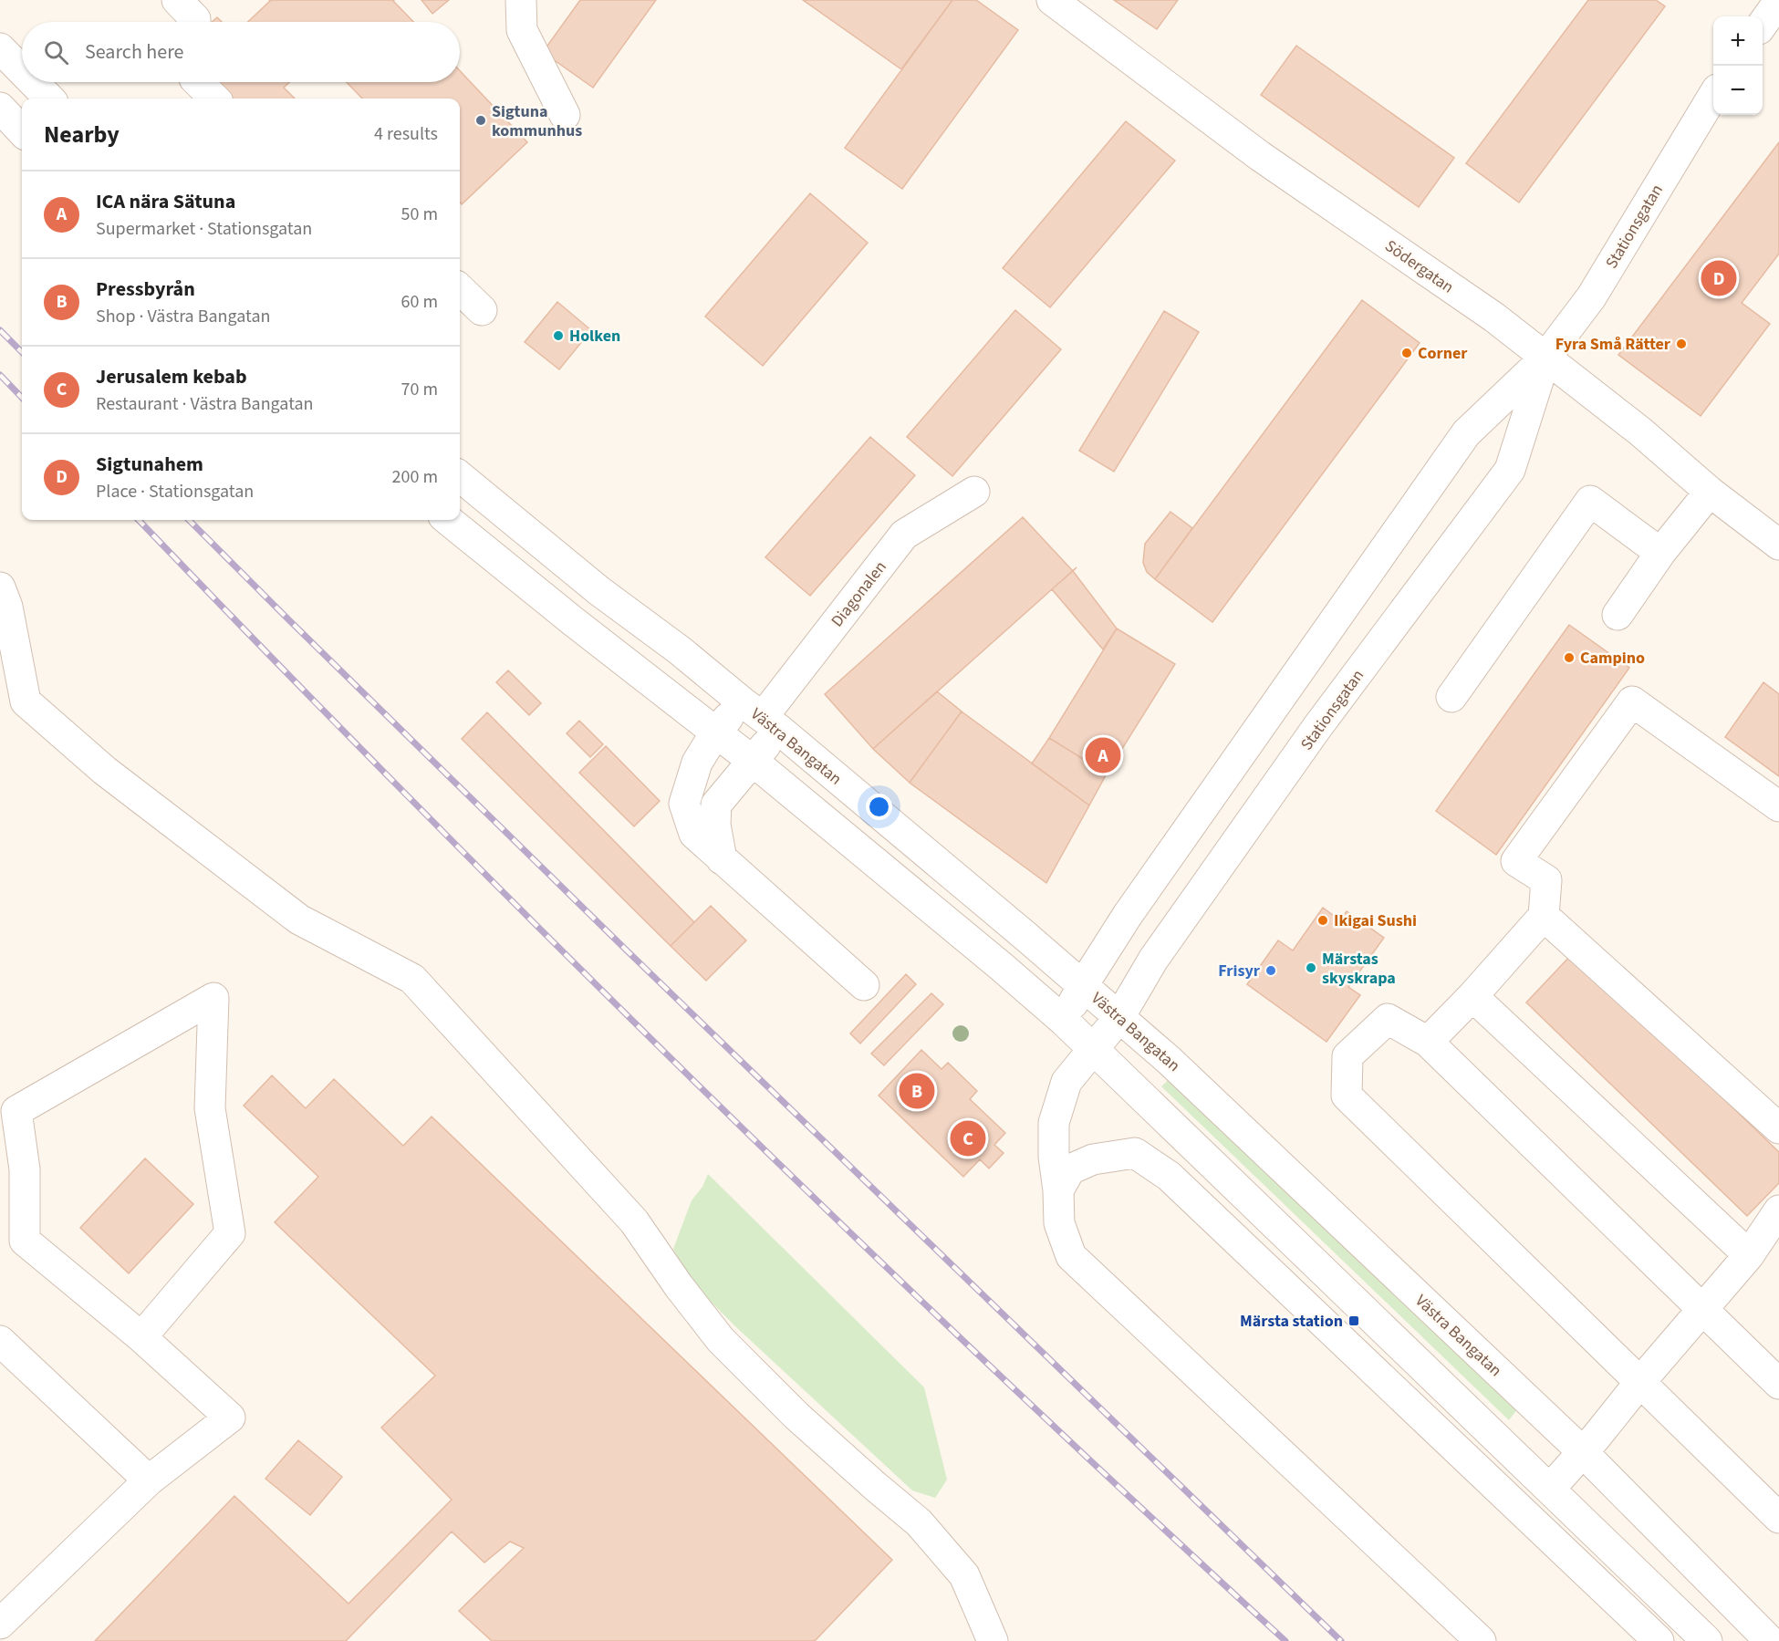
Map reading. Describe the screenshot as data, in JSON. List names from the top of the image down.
{
  "streets": {
    "street": [
      "Stationsgatan",
      "Södergatan",
      "Diagonalen",
      "Västra Bangatan"
    ]
  },
  "crossings": [
    ["Stationsgatan", "Södergatan"],
    ["Stationsgatan", "Västra Bangatan"],
    ["Diagonalen", "Västra Bangatan"]
  ],
  "places": {
    "other": [
      "Sigtuna kommunhus",
      "Holken",
      "Fyra Små Rätter",
      "Corner",
      "Campino",
      "Ikigai Sushi",
      "Märstas skyskrapa",
      "Frisyr"
    ],
    "transit": ["Märsta station"]
  },
  "page": {
    "map_buttons": ["+", "−"],
    "search": "Search here",
    "heading": ["Nearby", "4 results"],
    "list": [
      {
        "mark": "A",
        "name": "ICA nära Sätuna",
        "note": "Supermarket · Stationsgatan",
        "value": "50 m"
      },
      {
        "mark": "B",
        "name": "Pressbyrån",
        "note": "Shop · Västra Bangatan",
        "value": "60 m"
      },
      {
        "mark": "C",
        "name": "Jerusalem kebab",
        "note": "Restaurant · Västra Bangatan",
        "value": "70 m"
      },
      {
        "mark": "D",
        "name": "Sigtunahem",
        "note": "Place · Stationsgatan",
        "value": "200 m"
      }
    ],
    "pins": [
      "D",
      "A",
      "B",
      "C"
    ]
  }
}
